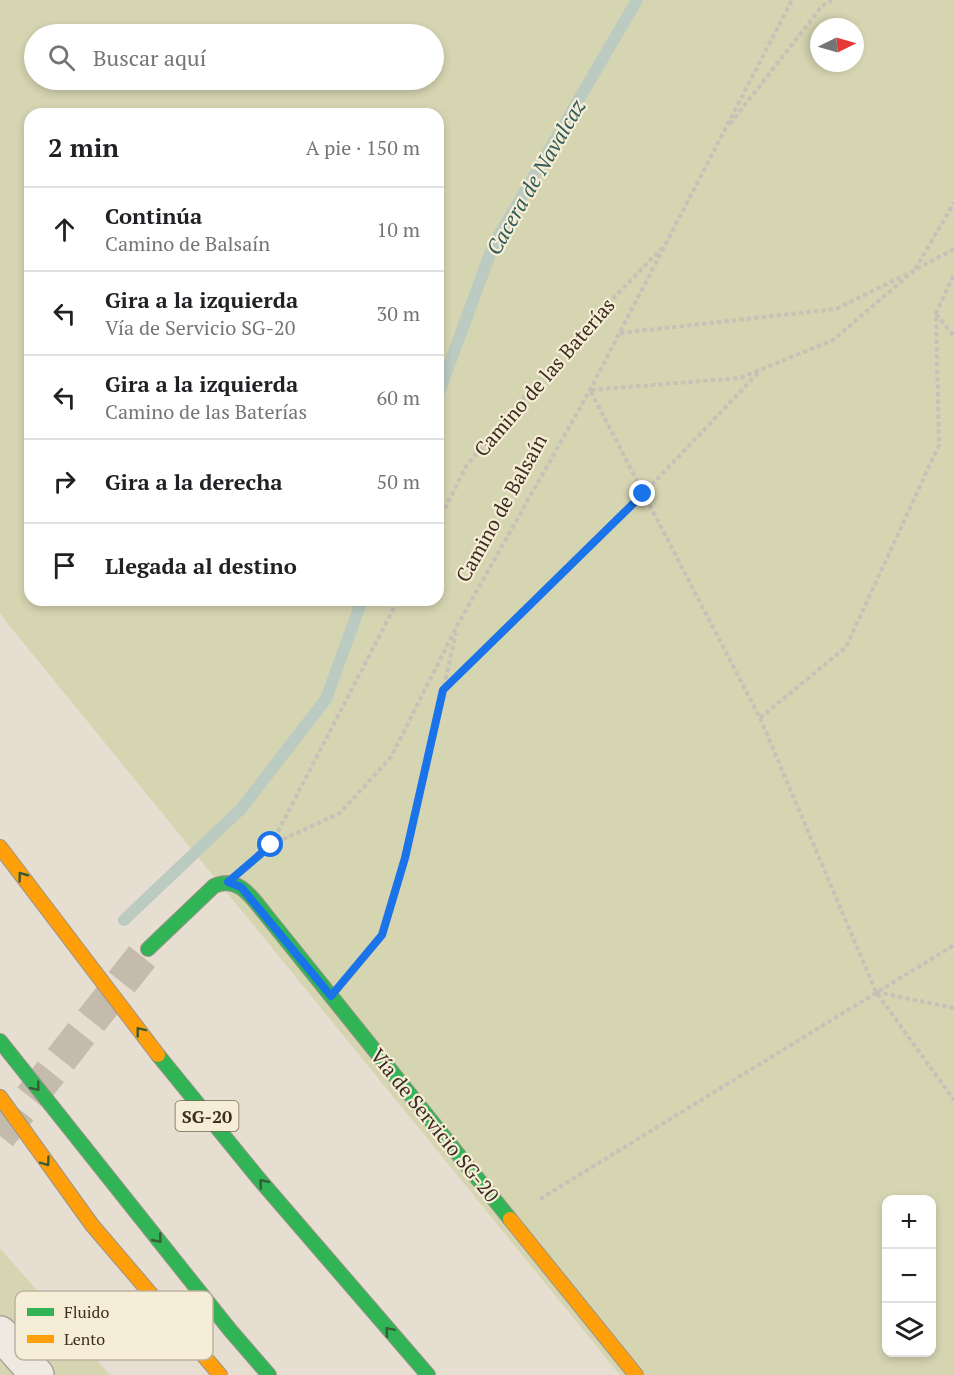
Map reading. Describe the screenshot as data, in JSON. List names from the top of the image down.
{
  "streets": {
    "main road": ["SG-20", "Vía de Servicio SG-20"],
    "path": ["Camino de las Baterías", "Camino de Balsaín"]
  },
  "crossings": [
    ["Camino de las Baterías", "Camino de Balsaín"],
    ["Camino de Balsaín", "Vía de Servicio SG-20"]
  ],
  "water": ["Cacera de Navalcaz"],
  "legend": ["Fluido", "Lento"],
  "north": "right",
  "page": {
    "search": "Buscar aquí",
    "heading": ["2 min", "A pie · 150 m"],
    "list": [
      ["Continúa", "Camino de Balsaín", "10 m"],
      ["Gira a la izquierda", "Vía de Servicio SG-20", "30 m"],
      ["Gira a la izquierda", "Camino de las Baterías", "60 m"],
      ["Gira a la derecha", "50 m"],
      "Llegada al destino"
    ],
    "map_buttons": ["+", "−"]
  }
}
